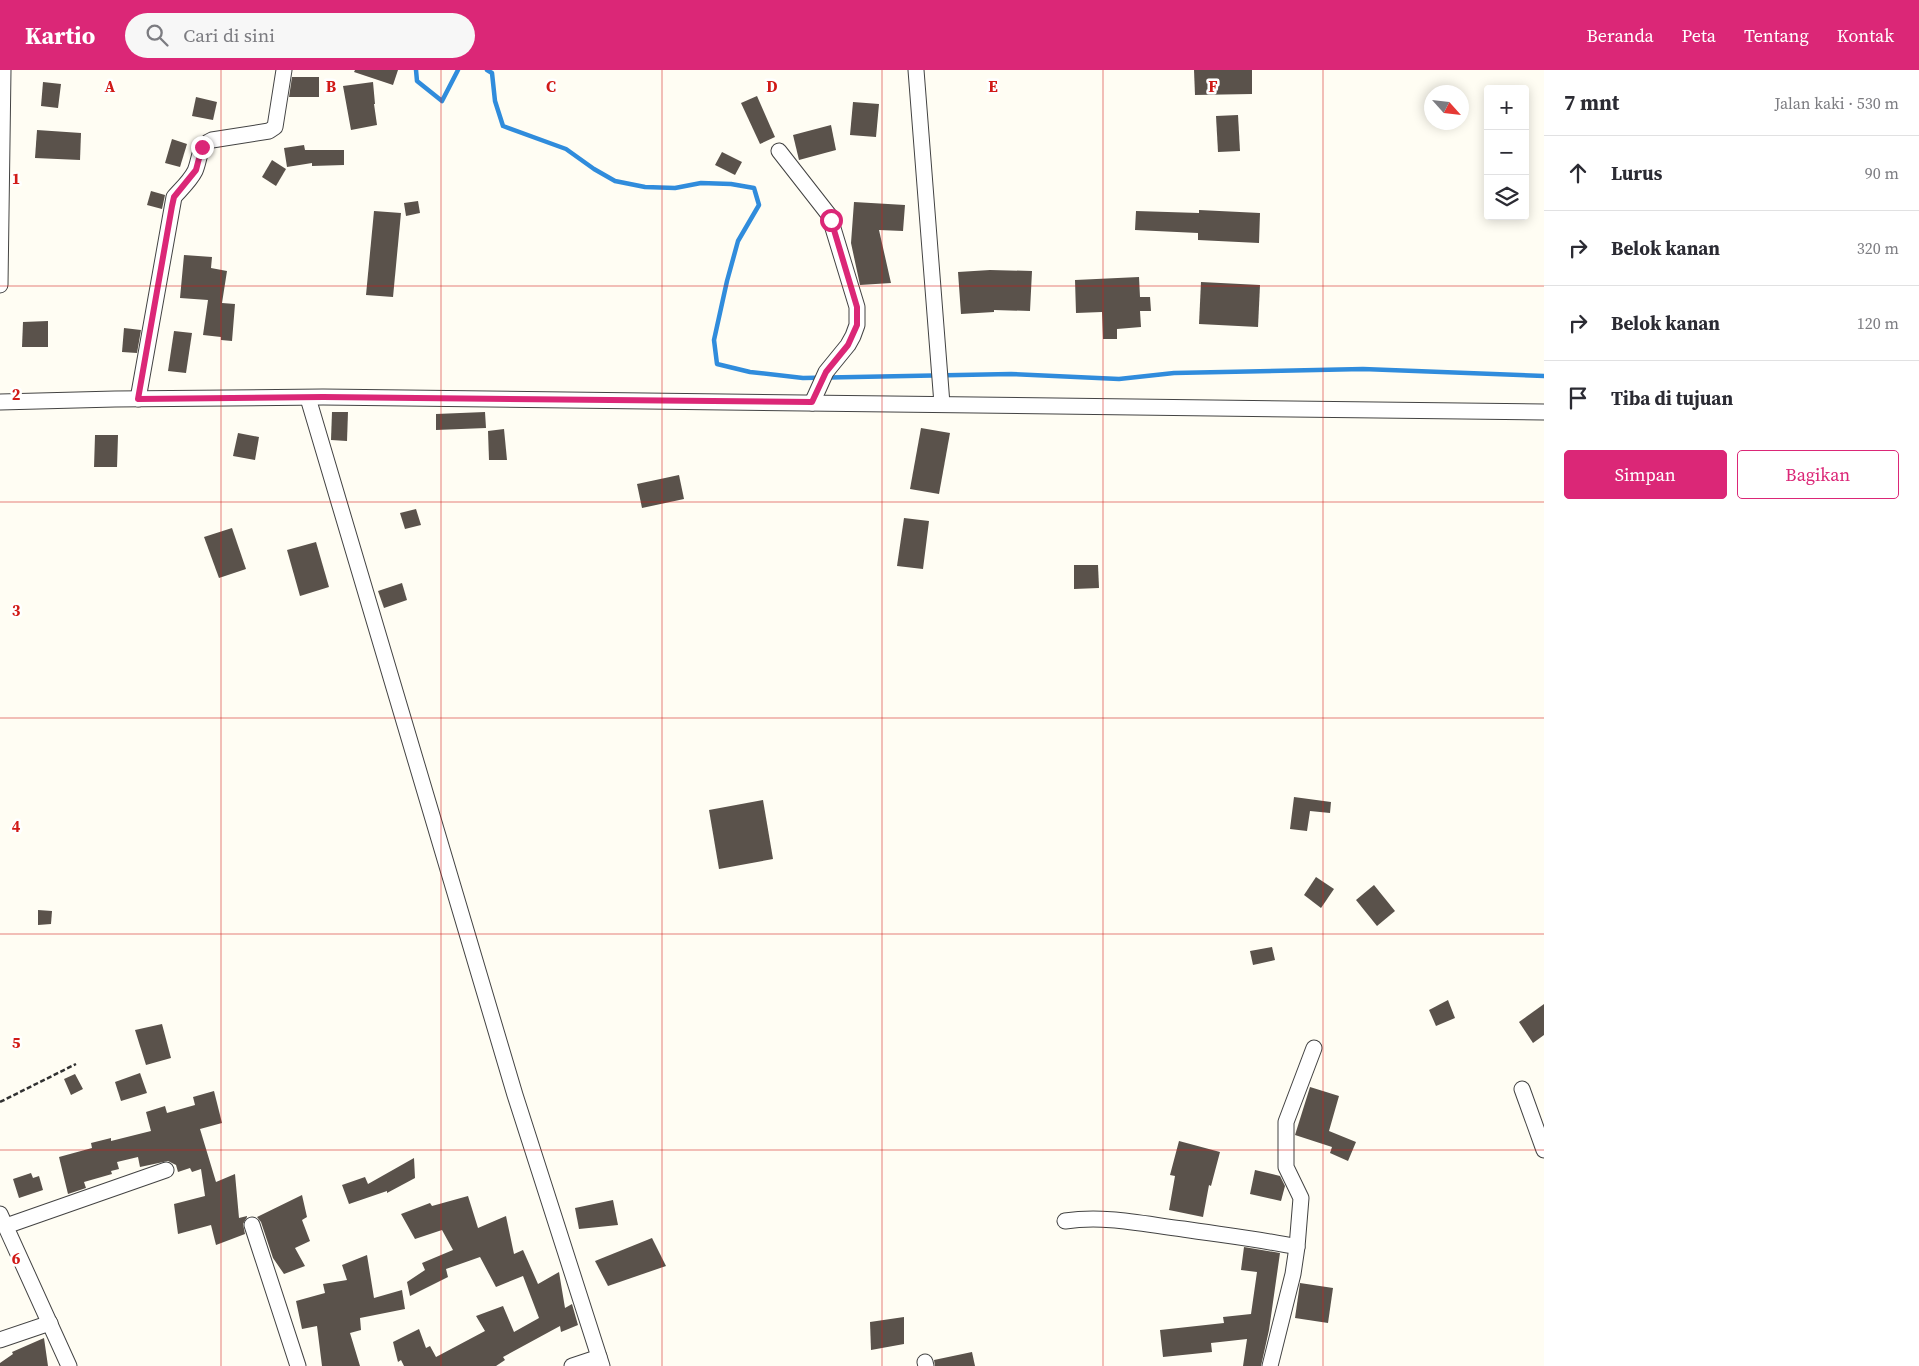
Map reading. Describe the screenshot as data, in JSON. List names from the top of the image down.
{
  "north": "bottom right",
  "page": {
    "header": "Kartio",
    "search": "Cari di sini",
    "nav": [
      "Beranda",
      "Peta",
      "Tentang",
      "Kontak"
    ],
    "heading": ["7 mnt", "Jalan kaki · 530 m"],
    "map_buttons": ["+", "−"],
    "list": [
      ["Lurus", "90 m"],
      ["Belok kanan", "320 m"],
      ["Belok kanan", "120 m"],
      "Tiba di tujuan"
    ],
    "buttons": ["Simpan", "Bagikan"]
  },
  "grid": {
    "columns": [
      "A",
      "B",
      "C",
      "D",
      "E",
      "F"
    ],
    "rows": [
      "1",
      "2",
      "3",
      "4",
      "5",
      "6"
    ]
  }
}
